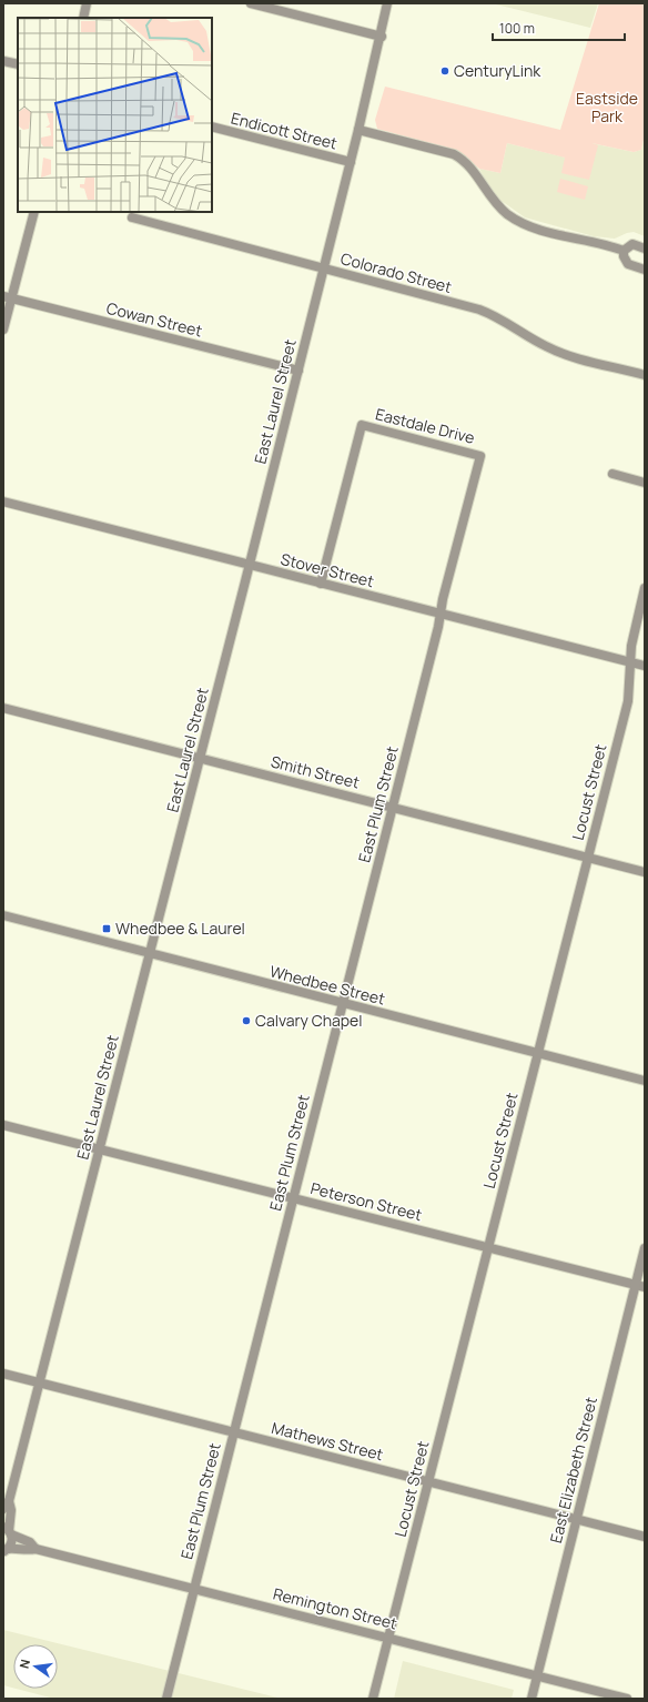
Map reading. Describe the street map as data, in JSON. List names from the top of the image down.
{
  "streets": {
    "street": [
      "Endicott Street",
      "Colorado Street",
      "Cowan Street",
      "East Laurel Street",
      "Eastdale Drive",
      "Stover Street",
      "Smith Street",
      "Locust Street",
      "East Plum Street",
      "Whedbee Street",
      "Peterson Street",
      "Mathews Street",
      "East Elizabeth Street",
      "Remington Street"
    ]
  },
  "crossings": [
    ["Endicott Street", "East Laurel Street"],
    ["Colorado Street", "East Laurel Street"],
    ["Cowan Street", "East Laurel Street"],
    ["East Laurel Street", "Stover Street"],
    ["East Laurel Street", "Smith Street"],
    ["East Laurel Street", "Whedbee Street"],
    ["East Laurel Street", "Peterson Street"],
    ["East Laurel Street", "Mathews Street"],
    ["East Laurel Street", "Remington Street"],
    ["Eastdale Drive", "Stover Street"],
    ["Eastdale Drive", "East Plum Street"],
    ["Stover Street", "Locust Street"],
    ["Stover Street", "East Plum Street"],
    ["Smith Street", "Locust Street"],
    ["Smith Street", "East Plum Street"],
    ["Locust Street", "Whedbee Street"],
    ["Locust Street", "Peterson Street"],
    ["Locust Street", "Mathews Street"],
    ["Locust Street", "Remington Street"],
    ["East Plum Street", "Whedbee Street"],
    ["East Plum Street", "Peterson Street"],
    ["East Plum Street", "Mathews Street"],
    ["East Plum Street", "Remington Street"],
    ["Peterson Street", "East Elizabeth Street"],
    ["Mathews Street", "East Elizabeth Street"],
    ["East Elizabeth Street", "Remington Street"]
  ],
  "parks": ["Eastside Park"],
  "places": {
    "other": ["CenturyLink", "Calvary Chapel"],
    "transit": ["Whedbee & Laurel"]
  },
  "scale_bar": "100 m",
  "north": "left"
}
